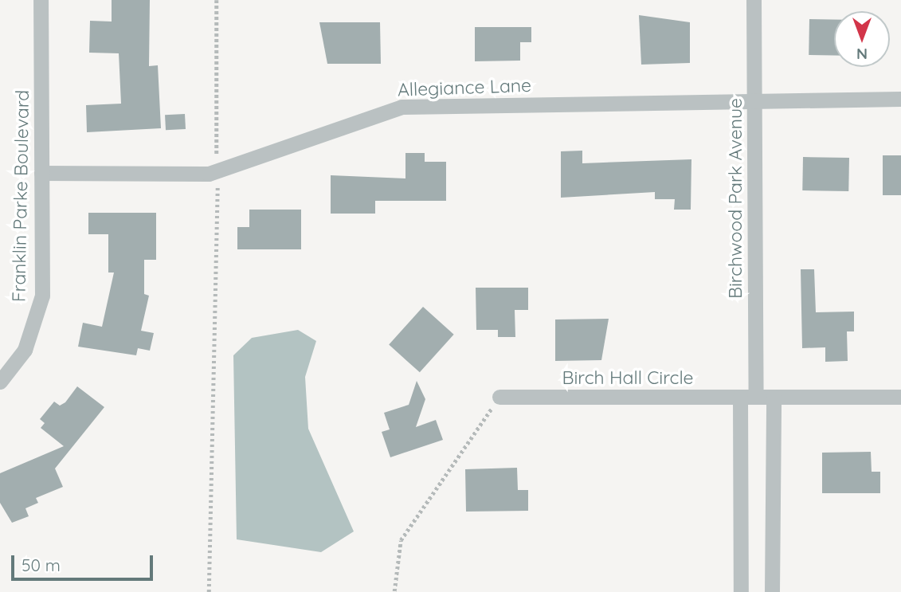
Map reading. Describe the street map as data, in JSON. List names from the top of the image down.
{
  "streets": {
    "street": [
      "Allegiance Lane",
      "Franklin Parke Boulevard",
      "Birchwood Park Avenue",
      "Birch Hall Circle"
    ]
  },
  "crossings": [
    ["Allegiance Lane", "Franklin Parke Boulevard"],
    ["Allegiance Lane", "Birchwood Park Avenue"],
    ["Birchwood Park Avenue", "Birch Hall Circle"]
  ],
  "scale_bar": "50 m",
  "north": "bottom"
}
